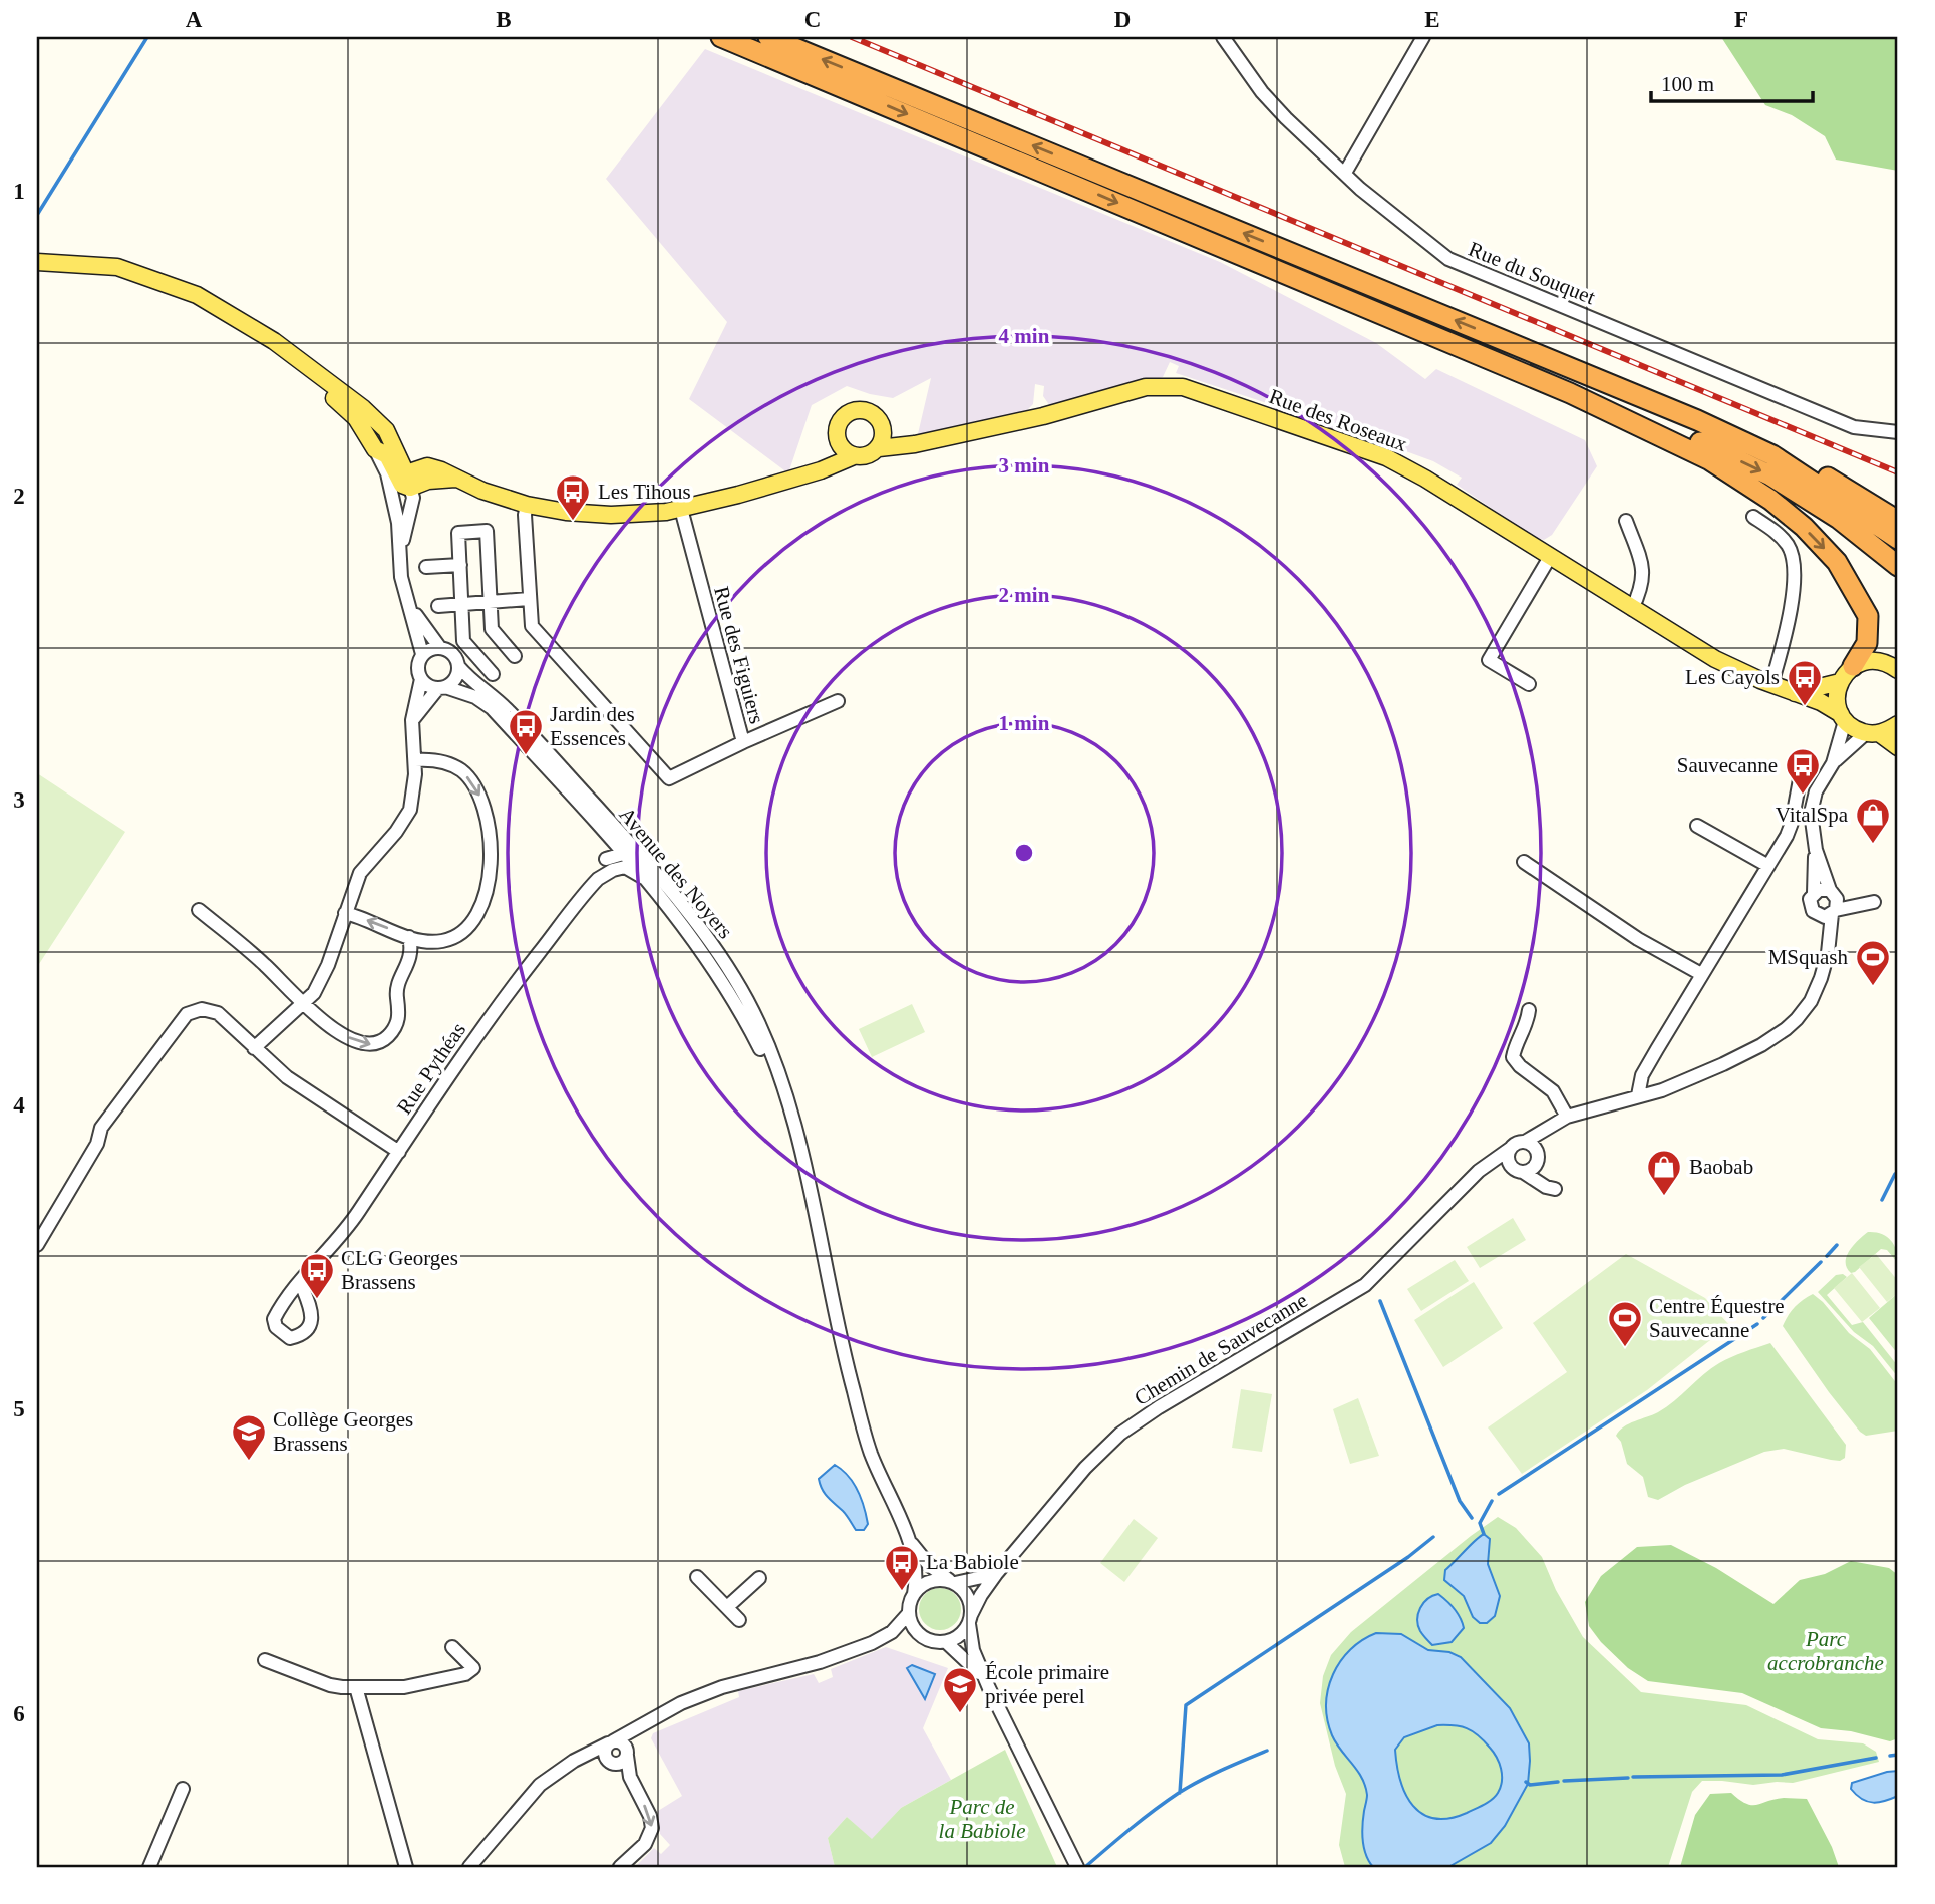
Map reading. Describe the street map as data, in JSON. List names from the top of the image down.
{
  "streets": {
    "main road": ["Rue des Roseaux"],
    "street": [
      "Rue du Souquet",
      "Rue des Figuiers",
      "Avenue des Noyers",
      "Rue Pythéas",
      "Chemin de Sauvecanne"
    ]
  },
  "crossings": [
    ["Avenue des Noyers", "Chemin de Sauvecanne"]
  ],
  "parks": ["Parc accrobranche", "Parc de la Babiole"],
  "places": {
    "bus stop": [
      "Les Tihous",
      "Les Cayols",
      "Jardin des Essences",
      "Sauvecanne",
      "CLG Georges Brassens",
      "La Babiole"
    ],
    "shop": ["VitalSpa", "Baobab"],
    "sports": ["MSquash", "Centre Équestre Sauvecanne"],
    "school or university": ["Collège Georges Brassens", "École primaire privée perel"]
  },
  "scale_bar": "100 m",
  "grid": {
    "columns": [
      "A",
      "B",
      "C",
      "D",
      "E",
      "F"
    ],
    "rows": [
      "1",
      "2",
      "3",
      "4",
      "5",
      "6"
    ]
  },
  "rings": [
    "4 min",
    "3 min",
    "2 min",
    "1 min"
  ]
}
